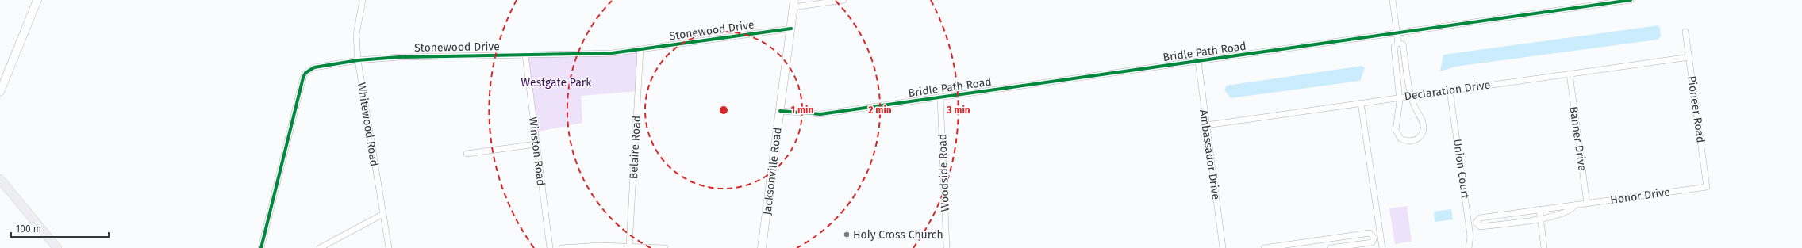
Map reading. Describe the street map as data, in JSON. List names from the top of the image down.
{
  "streets": {
    "street": [
      "Stonewood Drive",
      "Bridle Path Road",
      "Declaration Drive",
      "Pioneer Road",
      "Whitewood Road",
      "Banner Drive",
      "Belaire Road",
      "Winston Road",
      "Ambassador Drive",
      "Union Court",
      "Jacksonville Road",
      "Woodside Road",
      "Honor Drive"
    ]
  },
  "crossings": [
    ["Stonewood Drive", "Whitewood Road"],
    ["Stonewood Drive", "Belaire Road"],
    ["Stonewood Drive", "Winston Road"],
    ["Stonewood Drive", "Jacksonville Road"],
    ["Bridle Path Road", "Ambassador Drive"],
    ["Bridle Path Road", "Jacksonville Road"],
    ["Bridle Path Road", "Woodside Road"],
    ["Declaration Drive", "Pioneer Road"],
    ["Declaration Drive", "Banner Drive"],
    ["Declaration Drive", "Ambassador Drive"],
    ["Declaration Drive", "Union Court"],
    ["Pioneer Road", "Honor Drive"],
    ["Banner Drive", "Honor Drive"],
    ["Union Court", "Honor Drive"]
  ],
  "parks": ["Westgate Park"],
  "places": ["Holy Cross Church"],
  "scale_bar": "100 m",
  "rings": ["1 min", "2 min", "3 min"]
}
